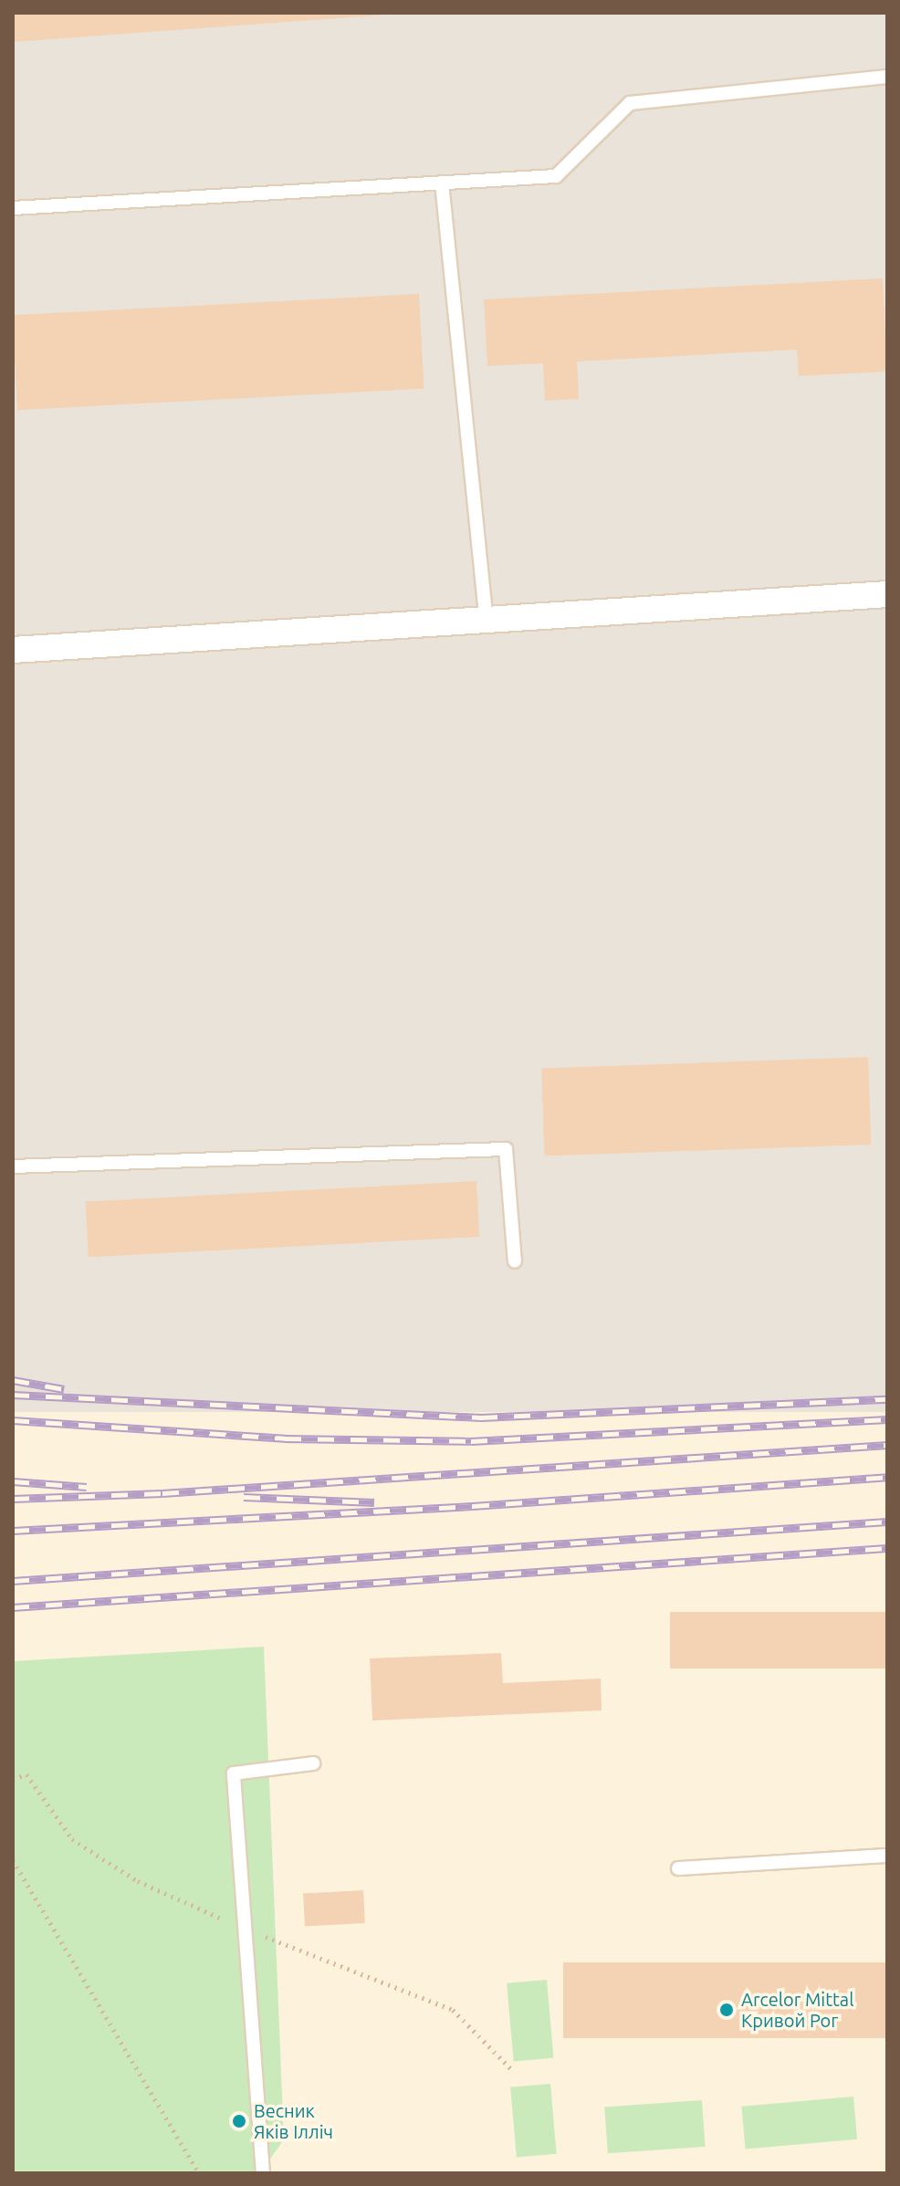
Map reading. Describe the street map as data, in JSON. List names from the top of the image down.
{
  "places": ["Arcelor Mittal Кривой Рог", "Весник Яків Ілліч"]
}
